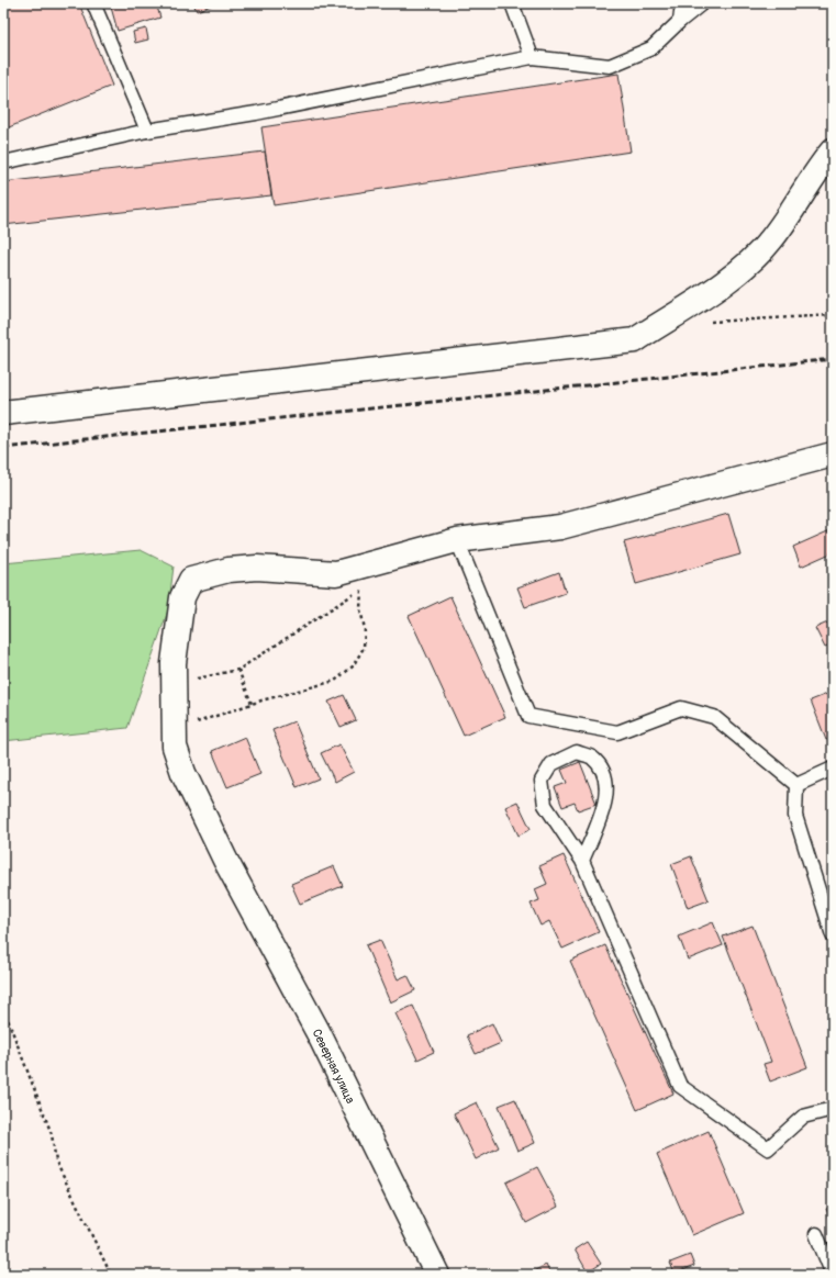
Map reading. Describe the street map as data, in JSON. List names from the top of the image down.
{
  "streets": {
    "street": ["Северная улица"]
  }
}
